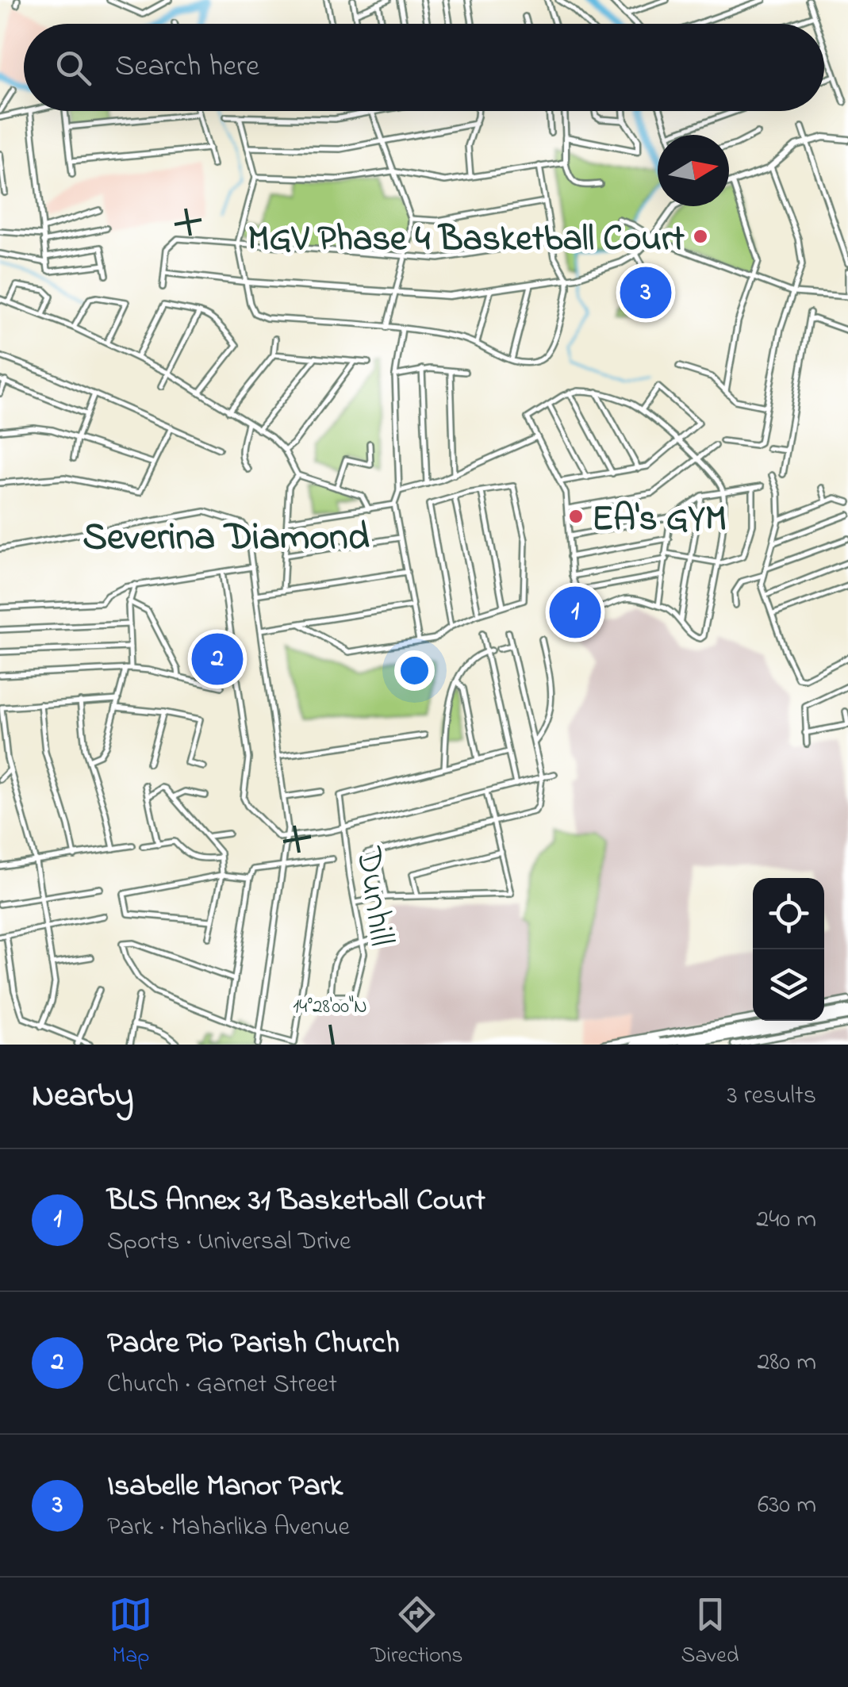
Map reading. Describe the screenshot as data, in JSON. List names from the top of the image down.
{
  "streets": {
    "street": ["Dunhill"]
  },
  "districts": ["Severina Diamond"],
  "places": ["MGV Phase 4 Basketball Court", "EA's GYM"],
  "north": "right",
  "page": {
    "search": "Search here",
    "pins": ["3", "1", "2"],
    "heading": ["Nearby", "3 results"],
    "list": [
      {
        "mark": "1",
        "name": "BLS Annex 31 Basketball Court",
        "note": "Sports · Universal Drive",
        "value": "240 m"
      },
      {
        "mark": "2",
        "name": "Padre Pio Parish Church",
        "note": "Church · Garnet Street",
        "value": "280 m"
      },
      {
        "mark": "3",
        "name": "Isabelle Manor Park",
        "note": "Park · Maharlika Avenue",
        "value": "630 m"
      }
    ],
    "nav": ["Map", "Directions", "Saved"]
  },
  "coordinates": ["14°28'00\"N"]
}
